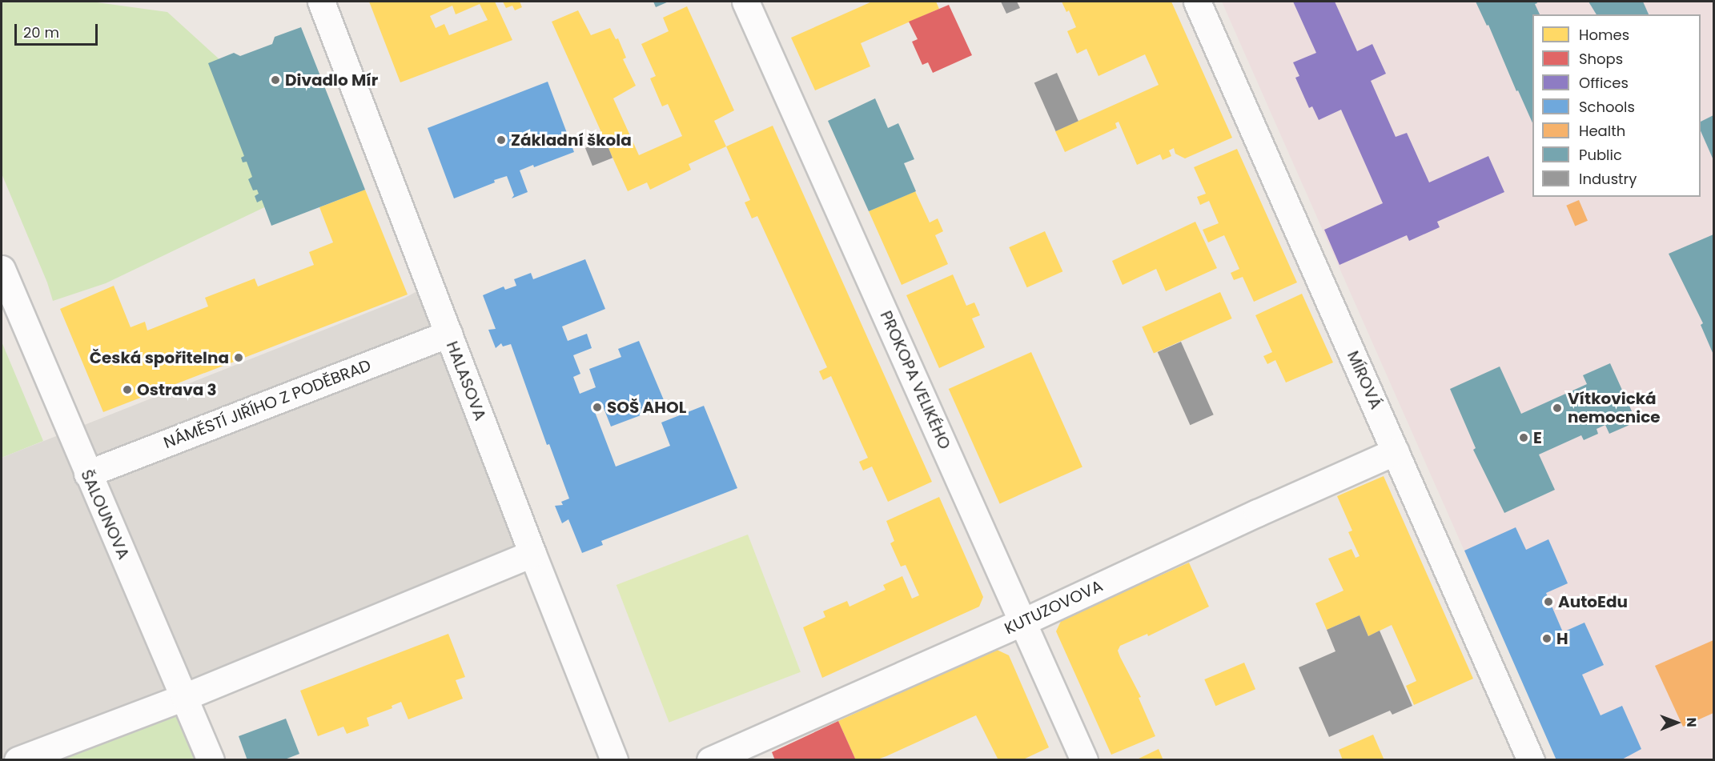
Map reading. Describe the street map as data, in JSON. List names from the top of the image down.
{
  "streets": {
    "street": [
      "PROKOPA VELIKÉHO",
      "MÍROVÁ",
      "HALASOVA",
      "NÁMĚSTÍ JIŘÍHO Z PODĚBRAD",
      "ŠALOUNOVA",
      "KUTUZOVOVA"
    ]
  },
  "crossings": [
    ["PROKOPA VELIKÉHO", "KUTUZOVOVA"],
    ["MÍROVÁ", "KUTUZOVOVA"],
    ["HALASOVA", "NÁMĚSTÍ JIŘÍHO Z PODĚBRAD"],
    ["NÁMĚSTÍ JIŘÍHO Z PODĚBRAD", "ŠALOUNOVA"]
  ],
  "places": [
    "Divadlo Mír",
    "Základní škola",
    "Česká spořitelna",
    "Ostrava 3",
    "SOŠ AHOL",
    "Vítkovická nemocnice",
    "E",
    "AutoEdu",
    "H"
  ],
  "legend": [
    "Homes",
    "Shops",
    "Offices",
    "Schools",
    "Health",
    "Public",
    "Industry"
  ],
  "scale_bar": "20 m",
  "north": "right"
}
